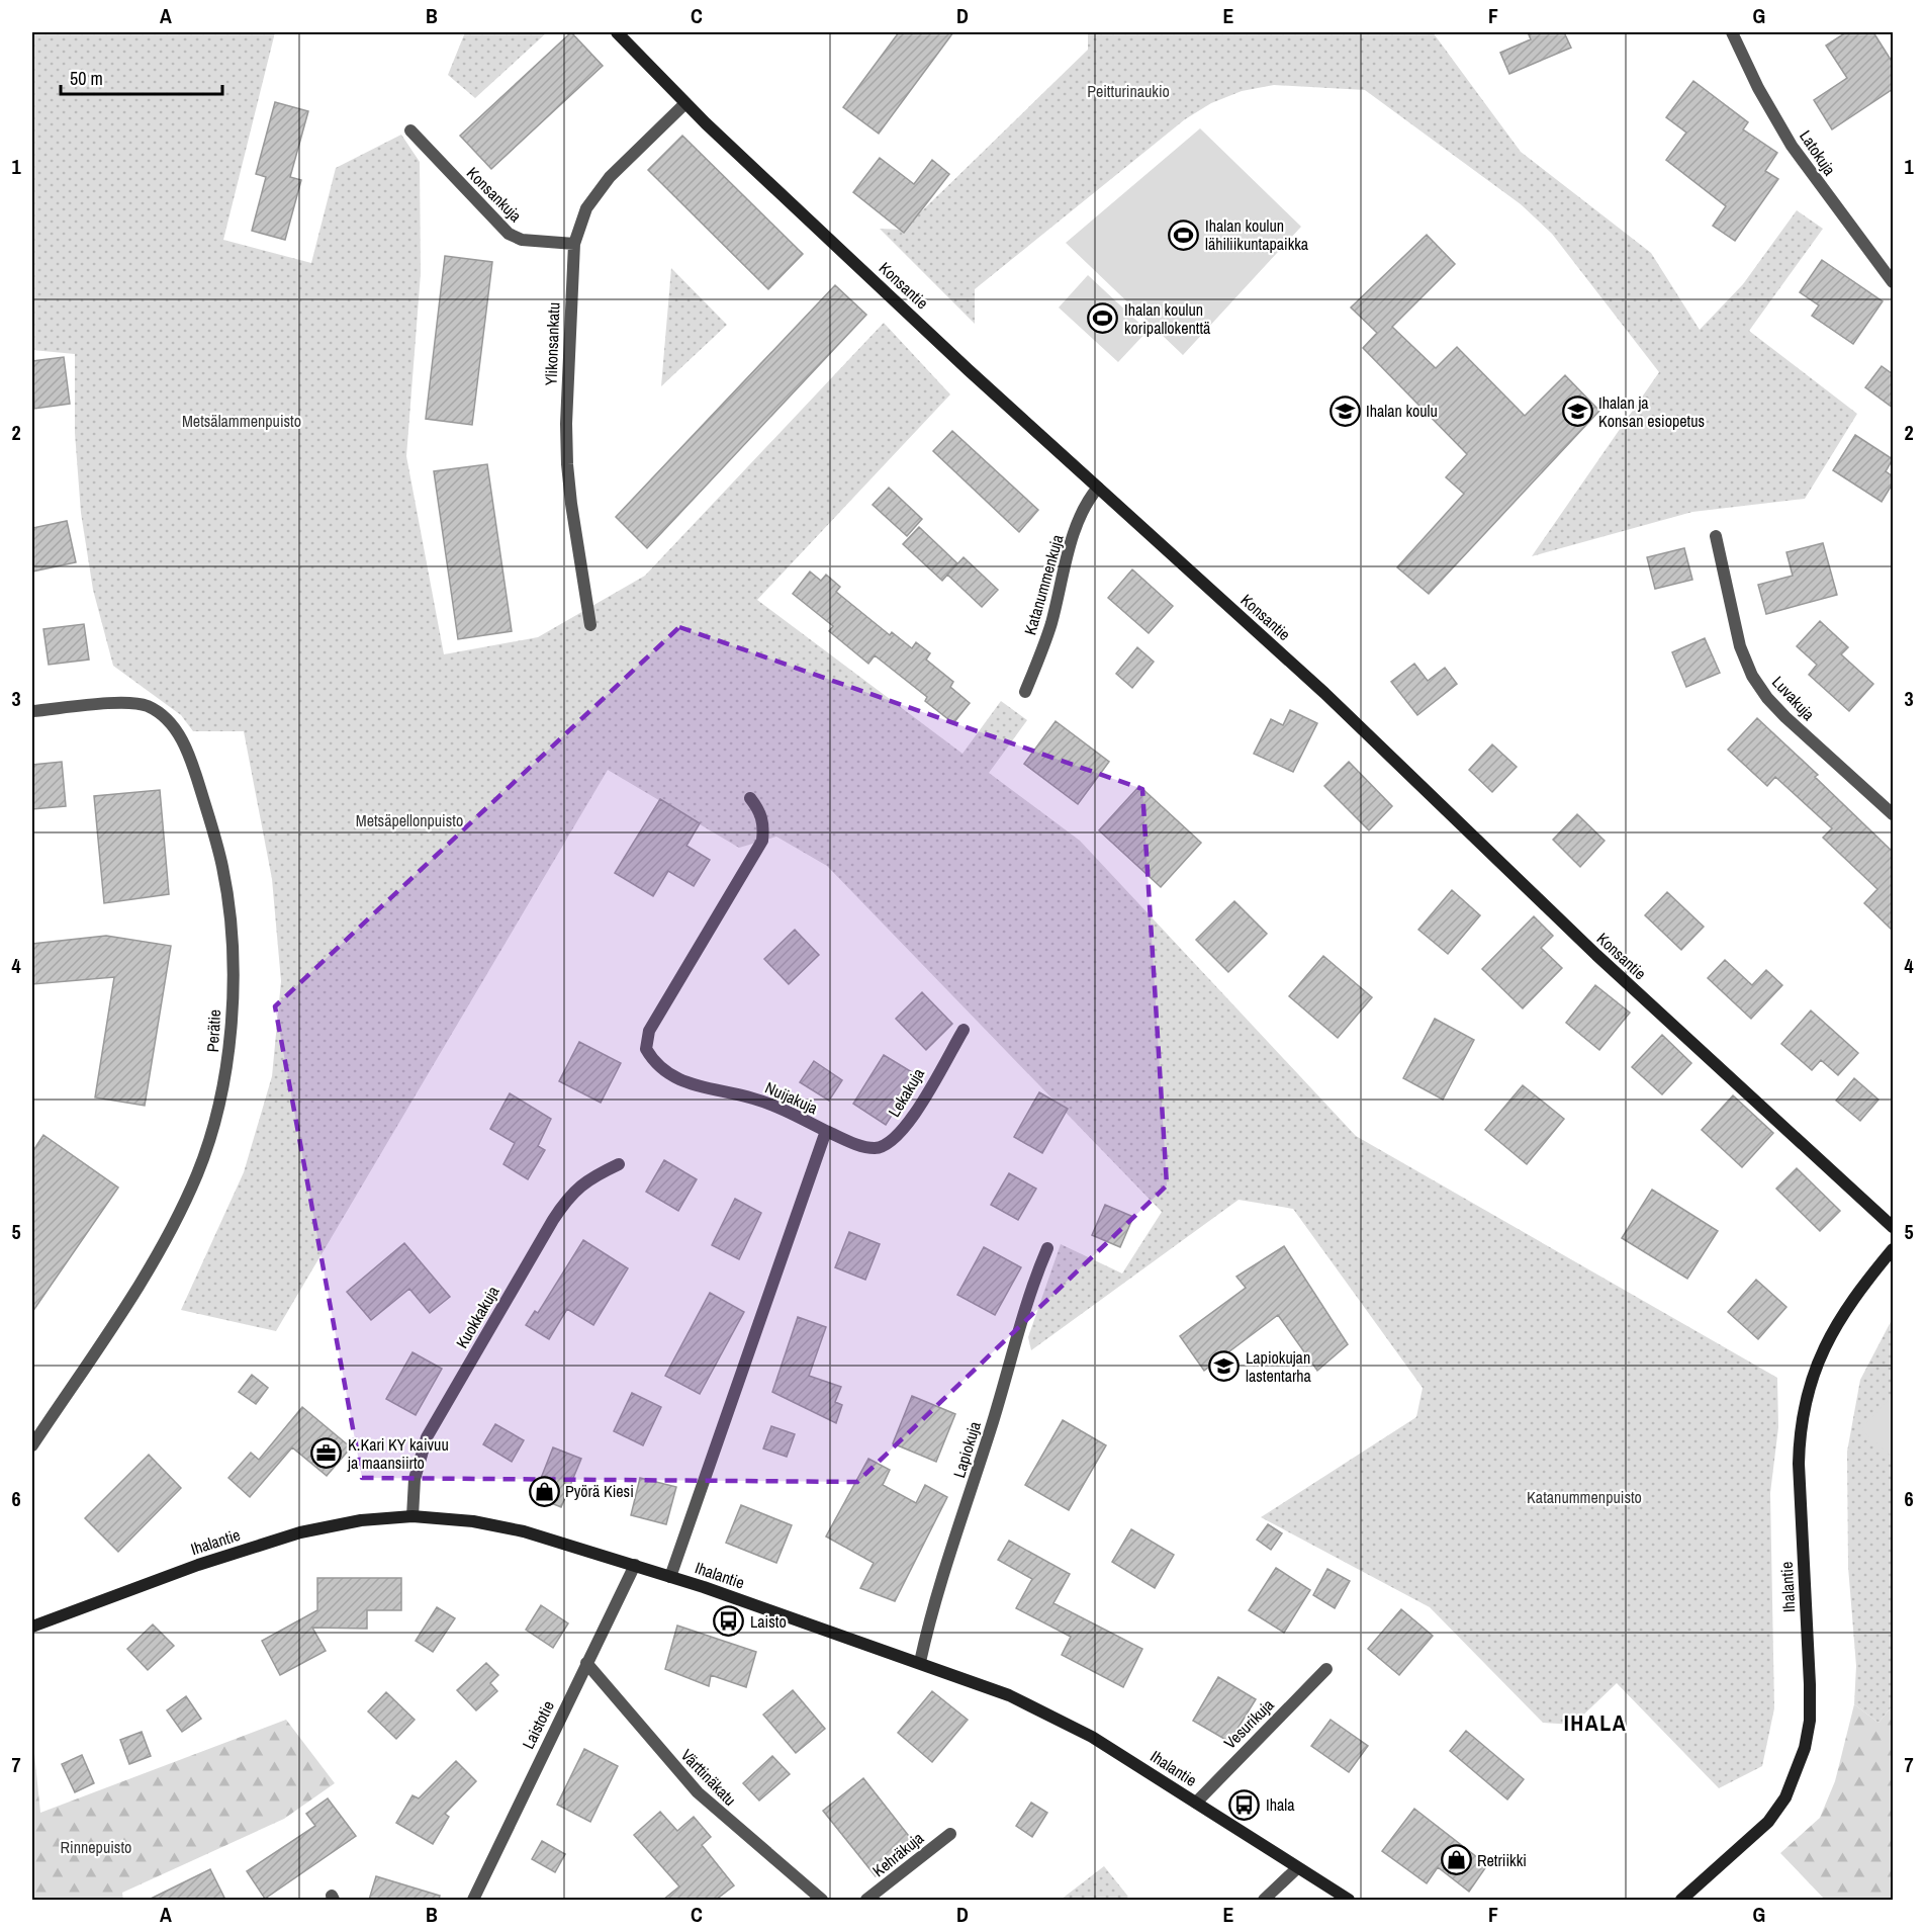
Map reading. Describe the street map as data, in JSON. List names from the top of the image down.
{
  "streets": {
    "street": [
      "Latokuja",
      "Konsankuja",
      "Konsantie",
      "Ylikonsankatu",
      "Katanummenkuja",
      "Luvakuja",
      "Perätie",
      "Lekakuja",
      "Nuijakuja",
      "Kuokkakuja",
      "Lapiokuja",
      "Ihalantie",
      "Vesurikuja",
      "Laistotie",
      "Värttinäkatu",
      "Kehräkuja"
    ]
  },
  "crossings": [
    ["Konsankuja", "Ylikonsankatu"],
    ["Konsantie", "Ylikonsankatu"],
    ["Konsantie", "Katanummenkuja"],
    ["Lekakuja", "Nuijakuja"],
    ["Nuijakuja", "Ihalantie"],
    ["Kuokkakuja", "Ihalantie"],
    ["Lapiokuja", "Ihalantie"],
    ["Ihalantie", "Vesurikuja"],
    ["Ihalantie", "Laistotie"],
    ["Laistotie", "Värttinäkatu"]
  ],
  "districts": ["IHALA"],
  "parks": [
    "Peitturinaukio",
    "Metsälammenpuisto",
    "Metsäpellonpuisto",
    "Katanummenpuisto",
    "Rinnepuisto"
  ],
  "places": {
    "sports": ["Ihalan koulun lähiliikuntapaikka", "Ihalan koulun koripallokenttä"],
    "school or university": ["Ihalan koulu", "Ihalan ja Konsan esiopetus", "Lapiokujan lastentarha"],
    "office": ["K.Kari KY kaivuu ja maansiirto"],
    "shop": ["Pyörä Kiesi", "Retriikki"],
    "bus stop": ["Laisto", "Ihala"]
  },
  "scale_bar": "50 m",
  "grid": {
    "columns": [
      "A",
      "B",
      "C",
      "D",
      "E",
      "F",
      "G"
    ],
    "rows": [
      "1",
      "2",
      "3",
      "4",
      "5",
      "6",
      "7"
    ]
  }
}
